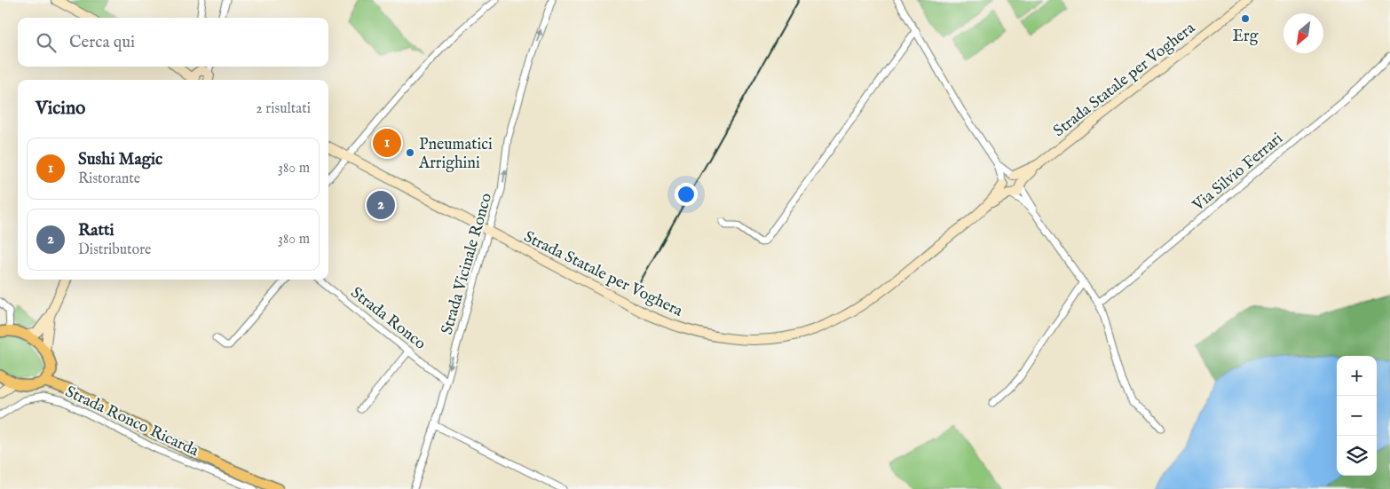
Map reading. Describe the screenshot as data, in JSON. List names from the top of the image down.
{
  "streets": {
    "main road": ["Strada Statale per Voghera"],
    "street": [
      "Via Silvio Ferrari",
      "Strada Vicinale Ronco",
      "Strada Ronco",
      "Strada Ronco Ricarda"
    ]
  },
  "crossings": [
    ["Strada Statale per Voghera", "Strada Vicinale Ronco"],
    ["Strada Vicinale Ronco", "Strada Ronco"]
  ],
  "places": ["Erg", "Pneumatici Arrighini"],
  "north": "bottom left",
  "page": {
    "search": "Cerca qui",
    "heading": ["Vicino", "2 risultati"],
    "pins": ["1", "2"],
    "list": [
      {
        "mark": "1",
        "name": "Sushi Magic",
        "note": "Ristorante",
        "value": "380 m"
      },
      {
        "mark": "2",
        "name": "Ratti",
        "note": "Distributore",
        "value": "380 m"
      }
    ],
    "map_buttons": ["+", "−"]
  }
}
